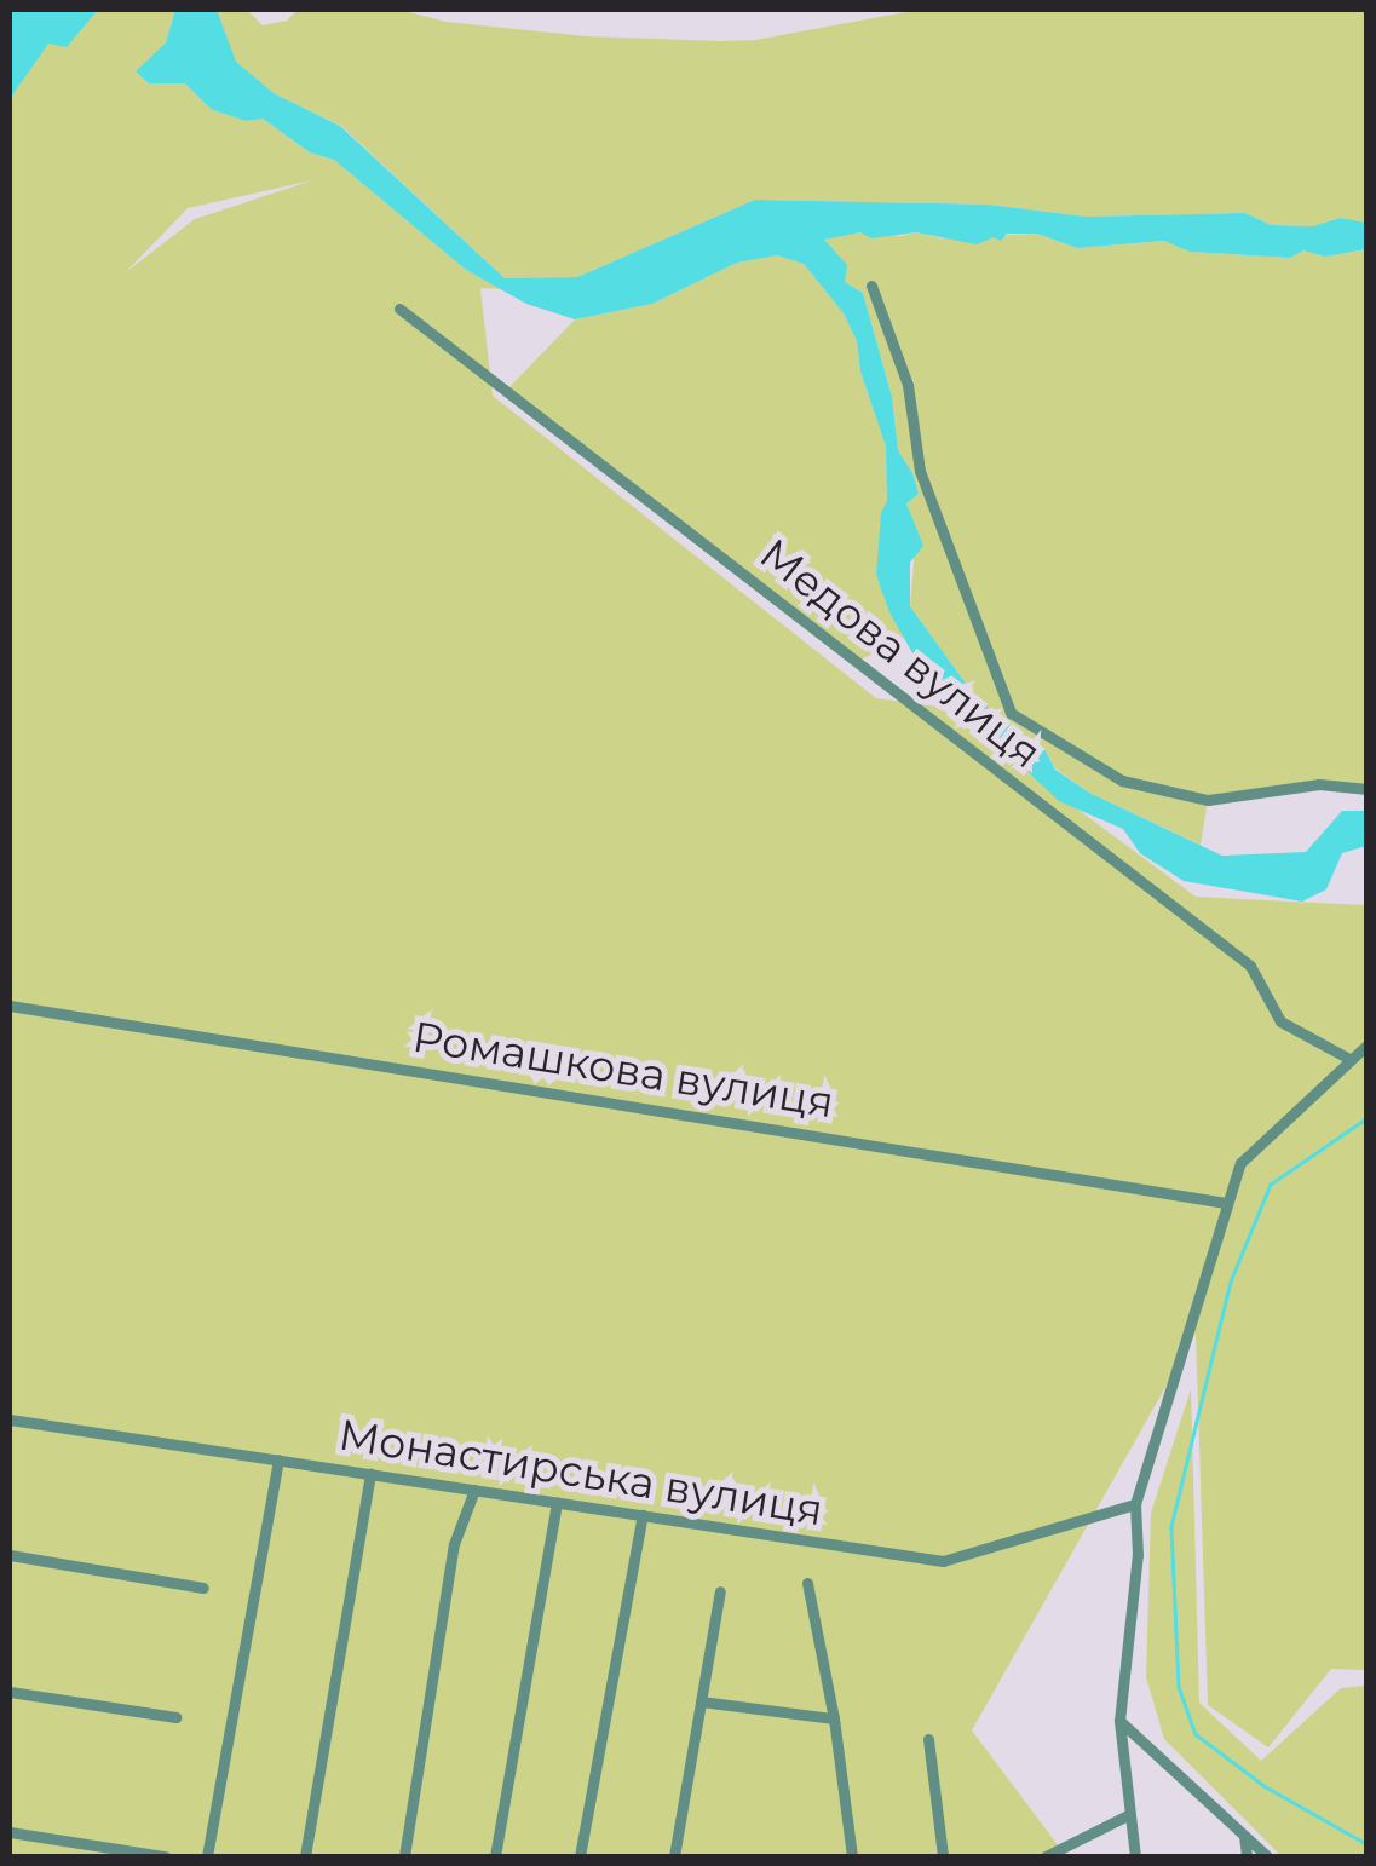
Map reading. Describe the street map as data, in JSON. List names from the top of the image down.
{
  "streets": {
    "street": ["Медова вулиця", "Ромашкова вулиця", "Монастирська вулиця"]
  }
}
